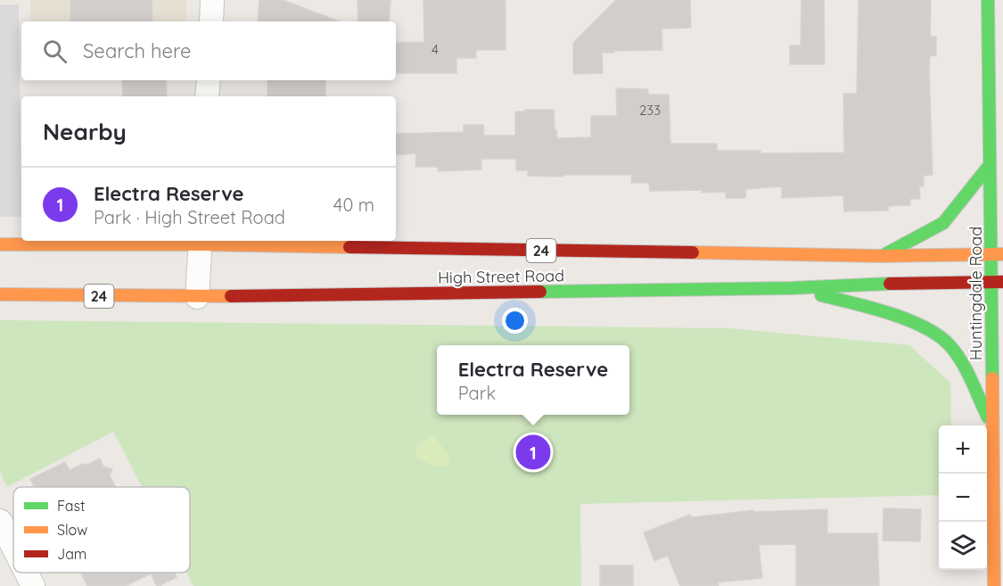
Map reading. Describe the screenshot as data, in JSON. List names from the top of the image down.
{
  "streets": {
    "main road": ["24", "High Street Road", "Huntingdale Road"]
  },
  "crossings": [
    ["High Street Road", "Huntingdale Road"]
  ],
  "house_numbers": ["4", "233"],
  "legend": ["Fast", "Slow", "Jam"],
  "page": {
    "search": "Search here",
    "heading": "Nearby",
    "list": [
      {
        "mark": "1",
        "name": "Electra Reserve",
        "note": "Park · High Street Road",
        "value": "40 m"
      }
    ],
    "popup": ["Electra Reserve", "Park"],
    "map_buttons": ["+", "−"],
    "pins": "1"
  }
}
